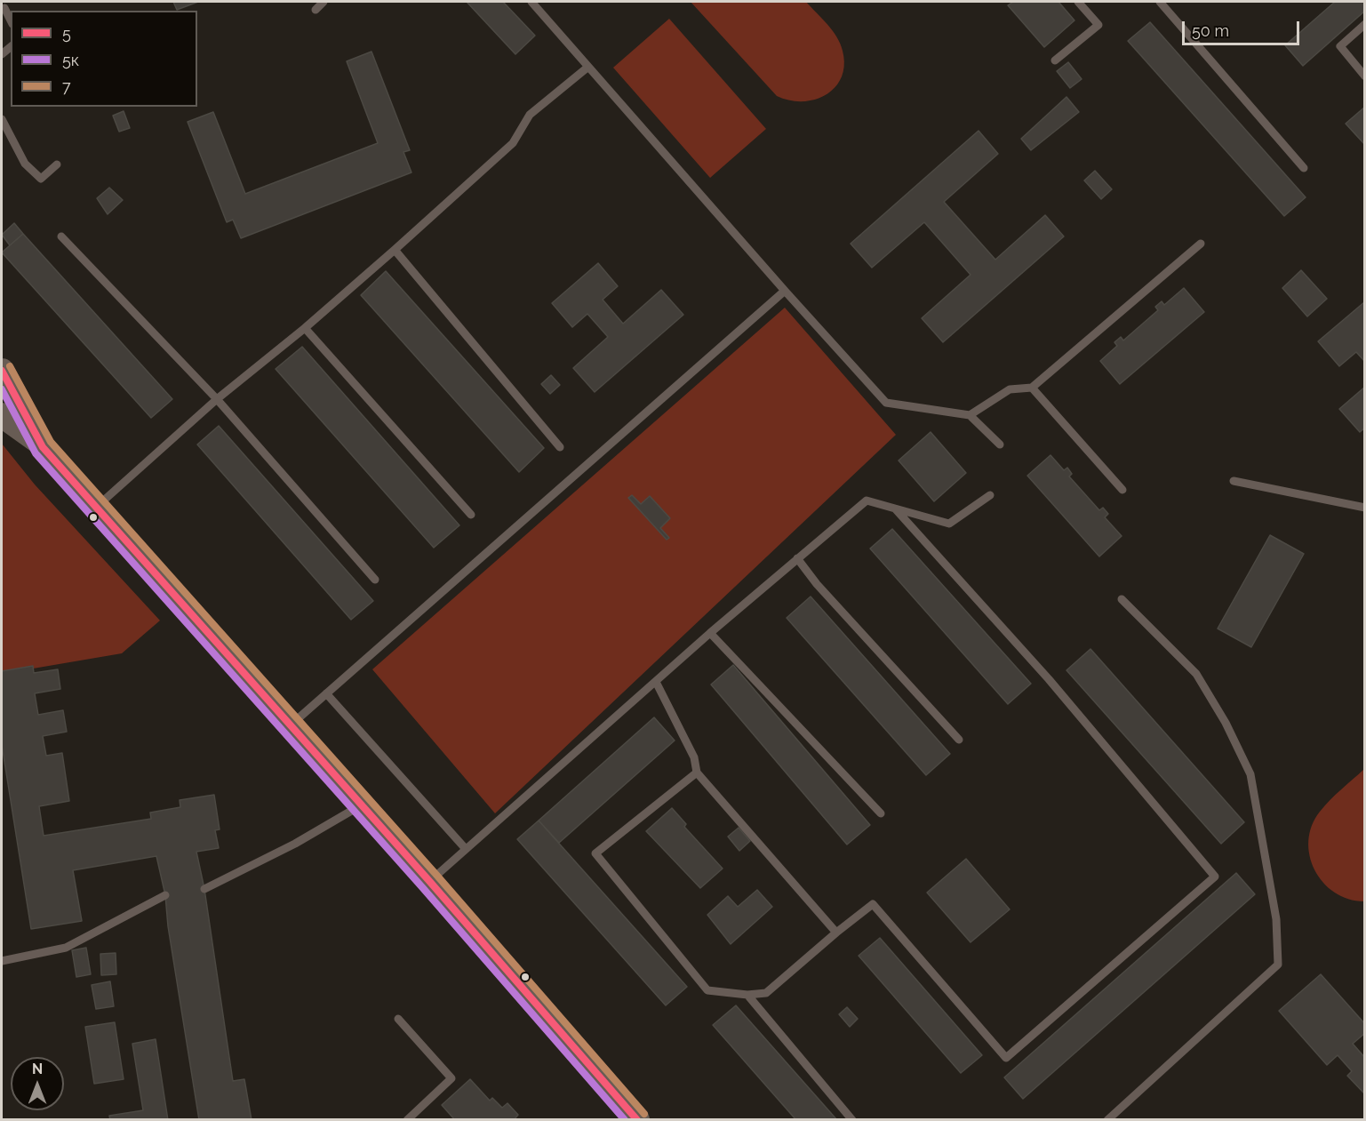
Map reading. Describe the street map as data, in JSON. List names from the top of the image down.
{
  "lines": ["transit line 7", "transit line 5", "transit line 5к"],
  "legend": ["5", "5к", "7"],
  "scale_bar": "50 m",
  "north": "top"
}
